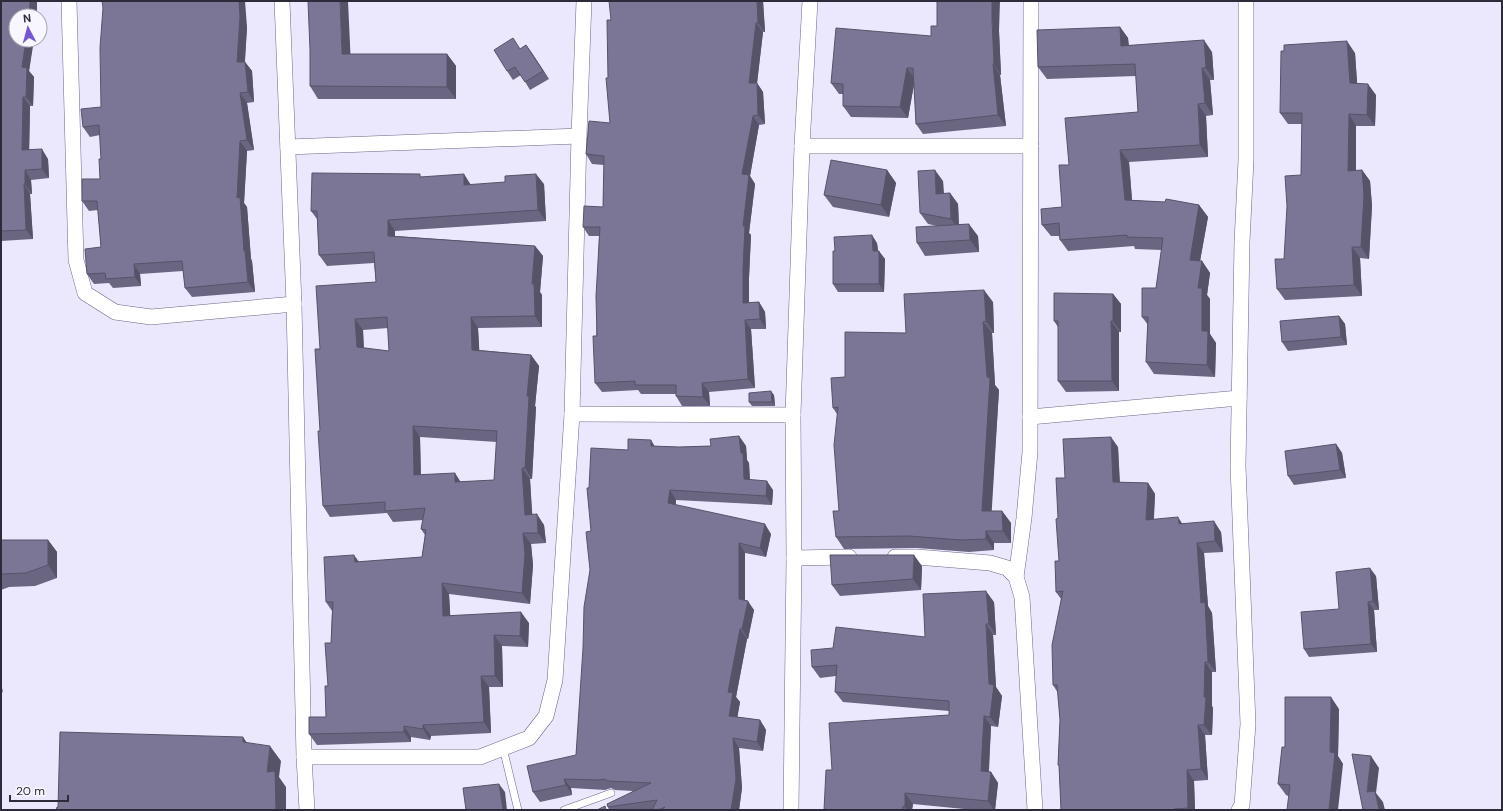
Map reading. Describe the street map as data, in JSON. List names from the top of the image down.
{
  "scale_bar": "20 m",
  "north": "top"
}
